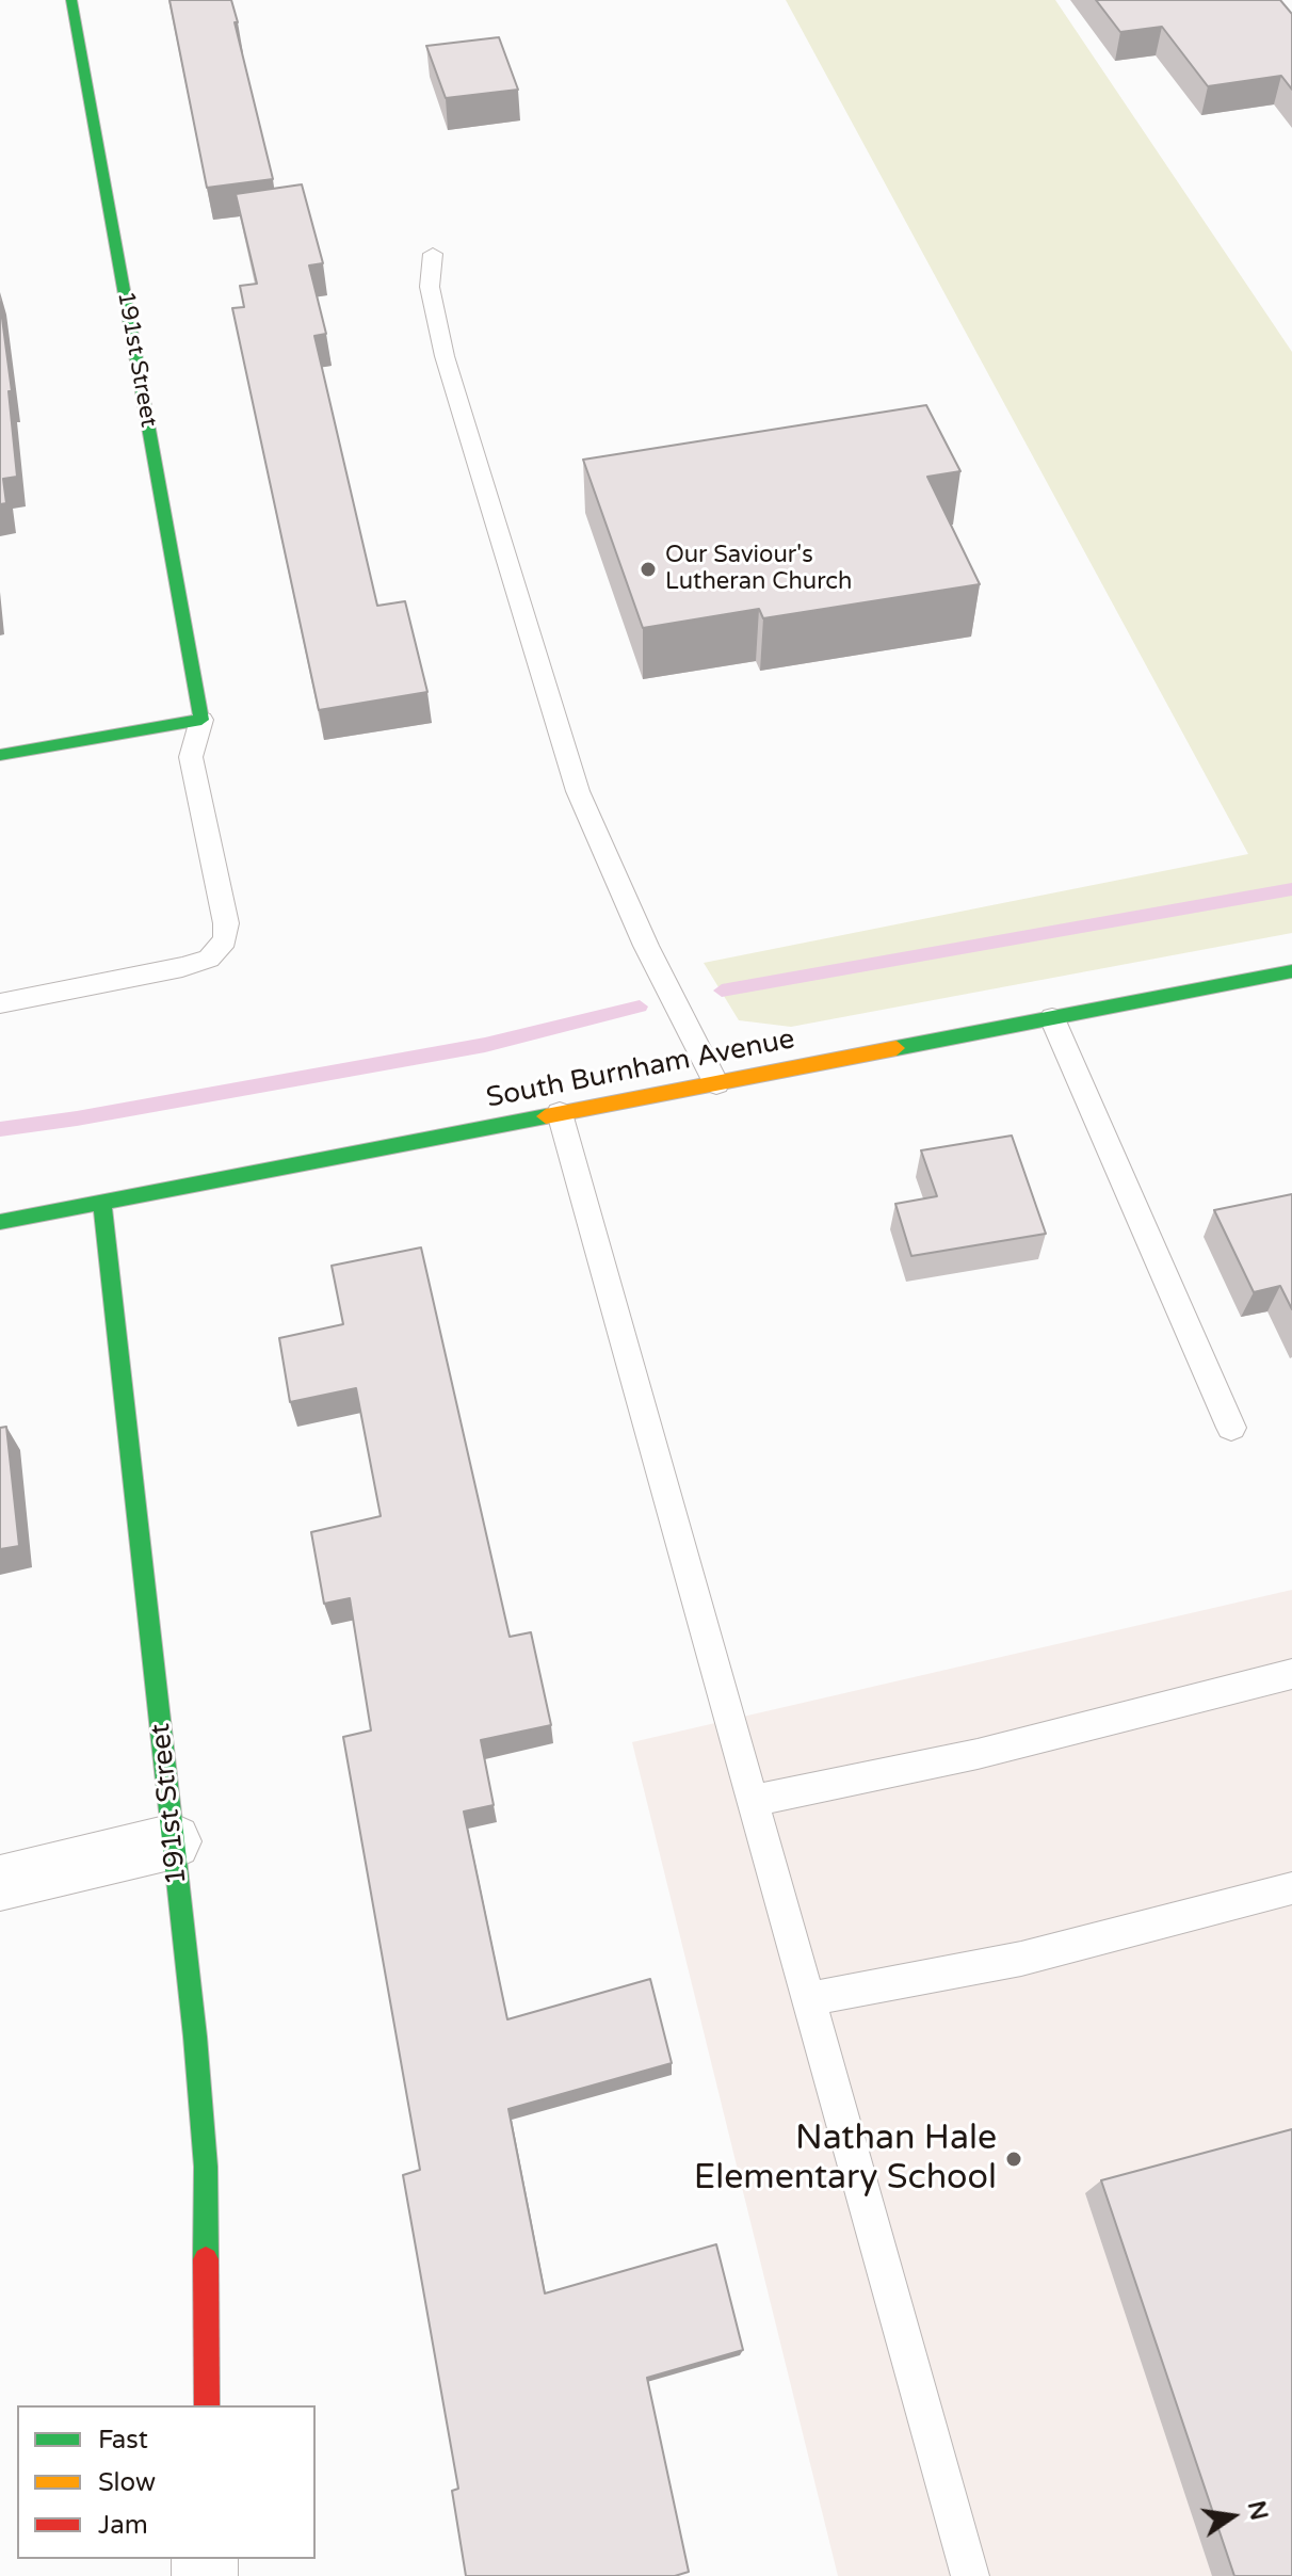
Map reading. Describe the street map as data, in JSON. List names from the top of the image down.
{
  "streets": {
    "street": ["191st Street", "South Burnham Avenue"]
  },
  "crossings": [
    ["191st Street", "South Burnham Avenue"]
  ],
  "places": ["Our Saviour's Lutheran Church", "Nathan Hale Elementary School"],
  "legend": ["Fast", "Slow", "Jam"],
  "north": "right"
}
